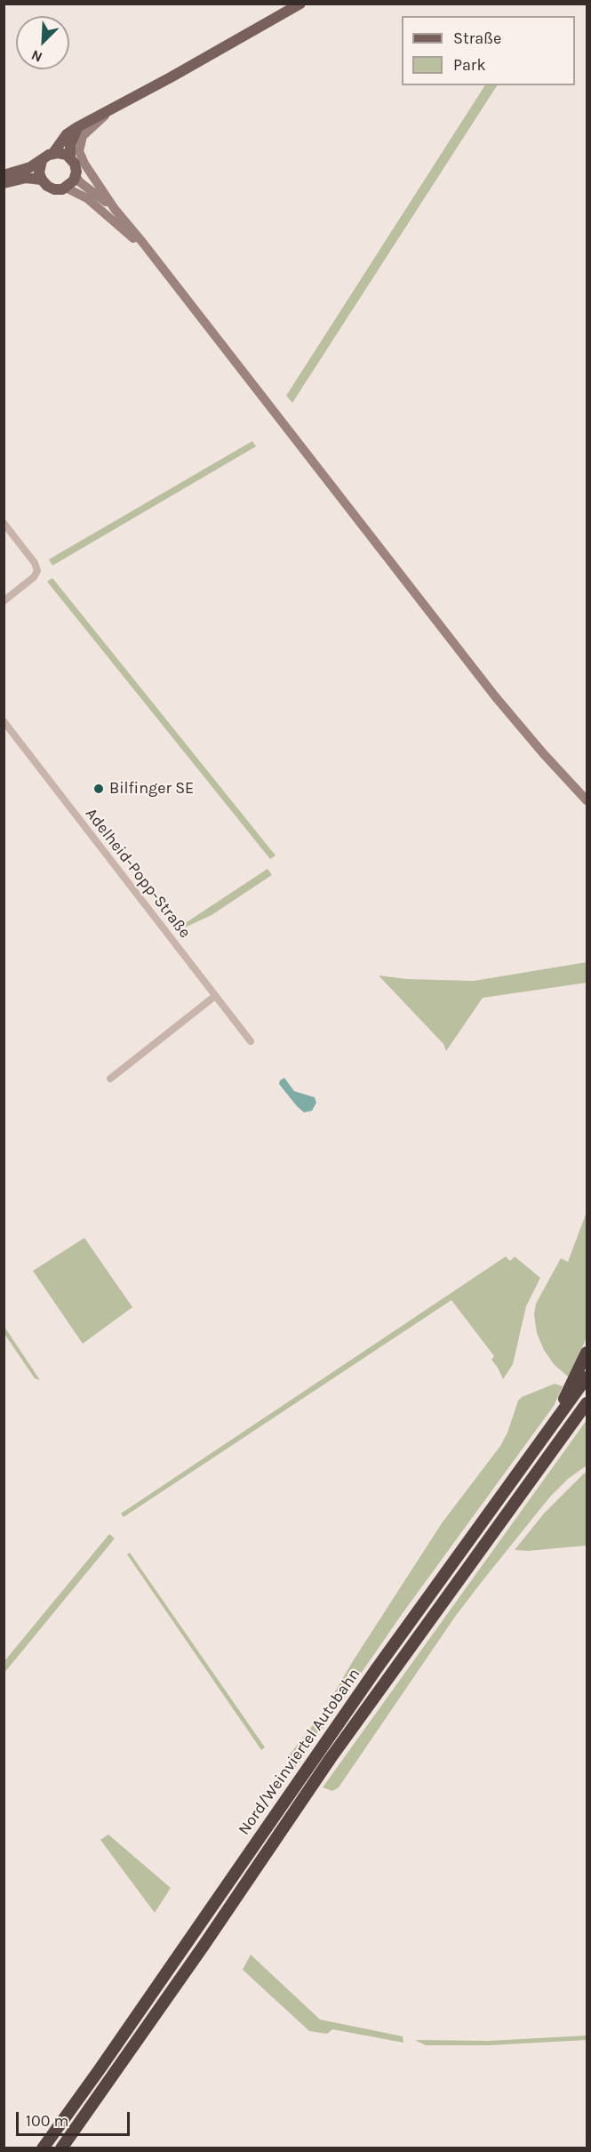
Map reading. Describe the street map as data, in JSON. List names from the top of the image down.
{
  "streets": {
    "highway": ["Nord/Weinviertel Autobahn"],
    "street": ["Adelheid-Popp-Straße"]
  },
  "places": ["Bilfinger SE"],
  "legend": ["Straße", "Park"],
  "scale_bar": "100 m",
  "north": "bottom left"
}
